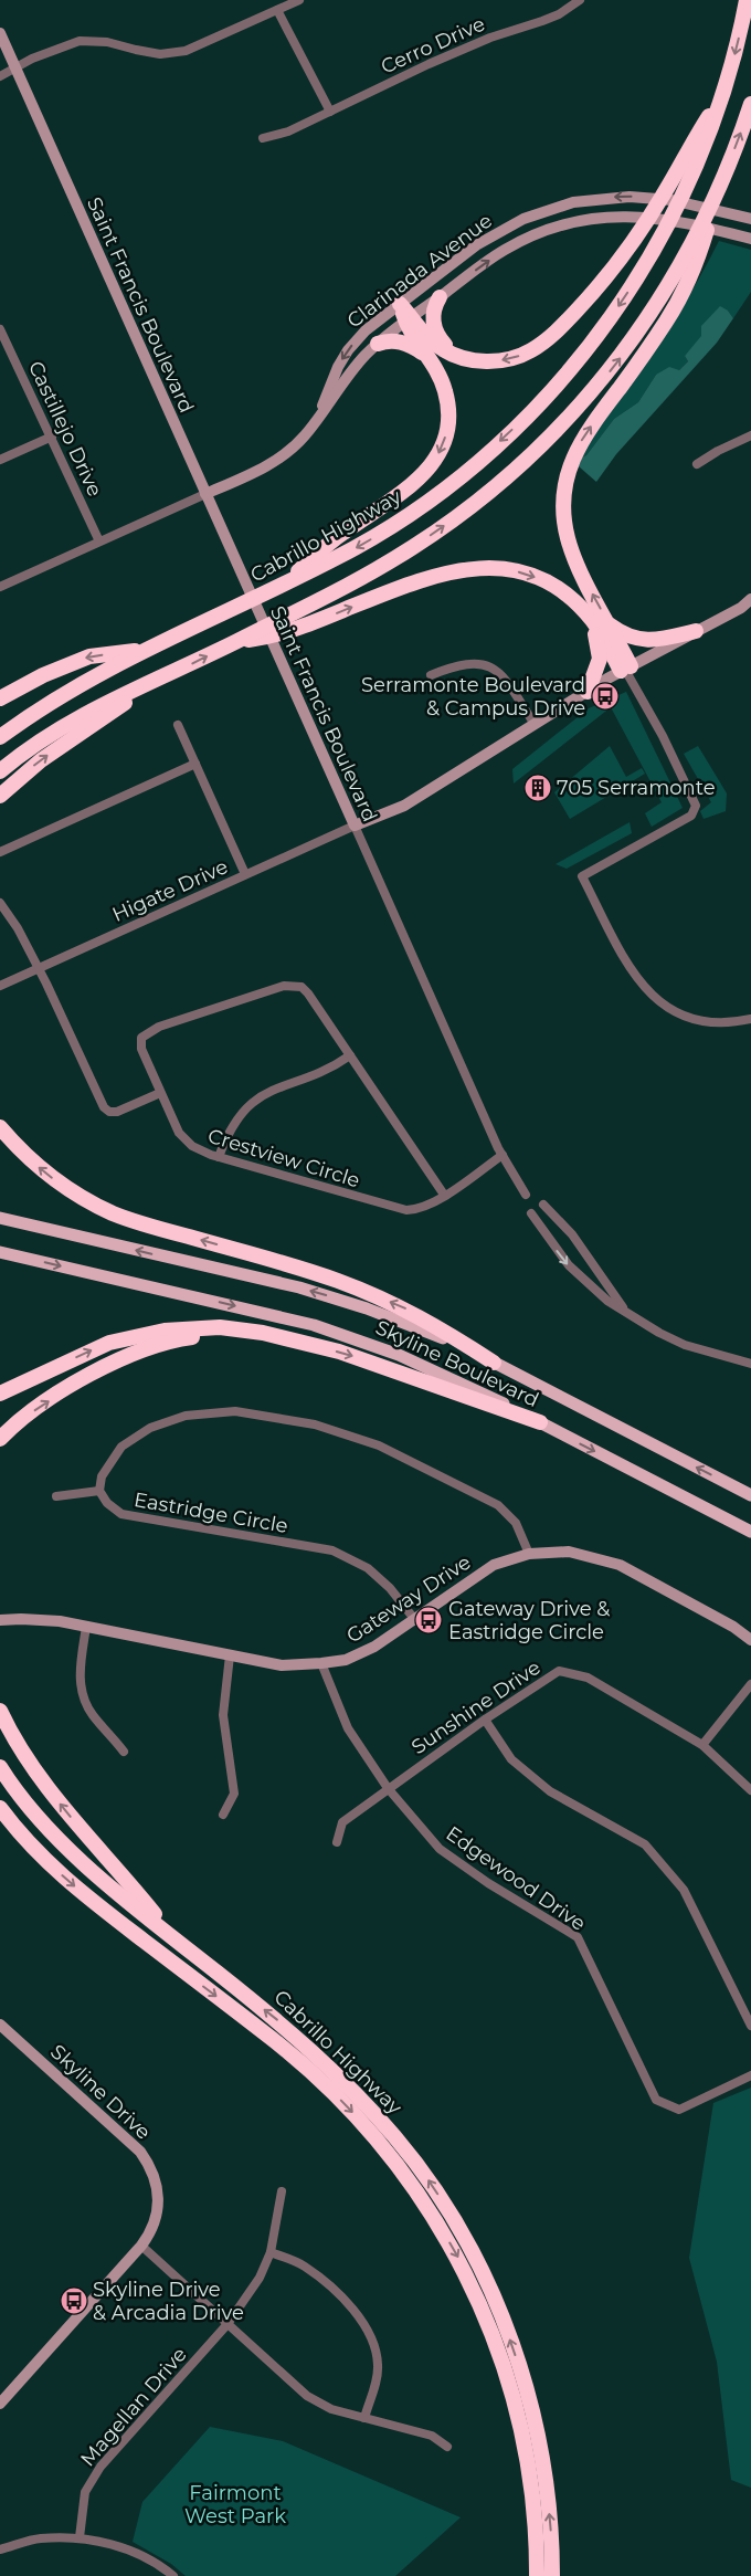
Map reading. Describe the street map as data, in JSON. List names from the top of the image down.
{
  "streets": {
    "highway": ["Cabrillo Highway"],
    "main road": ["Skyline Boulevard"],
    "street": [
      "Cerro Drive",
      "Clarinada Avenue",
      "Saint Francis Boulevard",
      "Castillejo Drive",
      "Higate Drive",
      "Crestview Circle",
      "Eastridge Circle",
      "Gateway Drive",
      "Sunshine Drive",
      "Edgewood Drive",
      "Skyline Drive",
      "Magellan Drive"
    ]
  },
  "crossings": [
    ["Clarinada Avenue", "Saint Francis Boulevard"],
    ["Clarinada Avenue", "Castillejo Drive"],
    ["Saint Francis Boulevard", "Higate Drive"],
    ["Saint Francis Boulevard", "Crestview Circle"],
    ["Eastridge Circle", "Gateway Drive"],
    ["Gateway Drive", "Edgewood Drive"],
    ["Sunshine Drive", "Edgewood Drive"]
  ],
  "parks": ["Fairmont West Park"],
  "places": {
    "bus stop": ["Serramonte Boulevard & Campus Drive", "Gateway Drive & Eastridge Circle", "Skyline Drive & Arcadia Drive"],
    "building": ["705 Serramonte"]
  }
}
